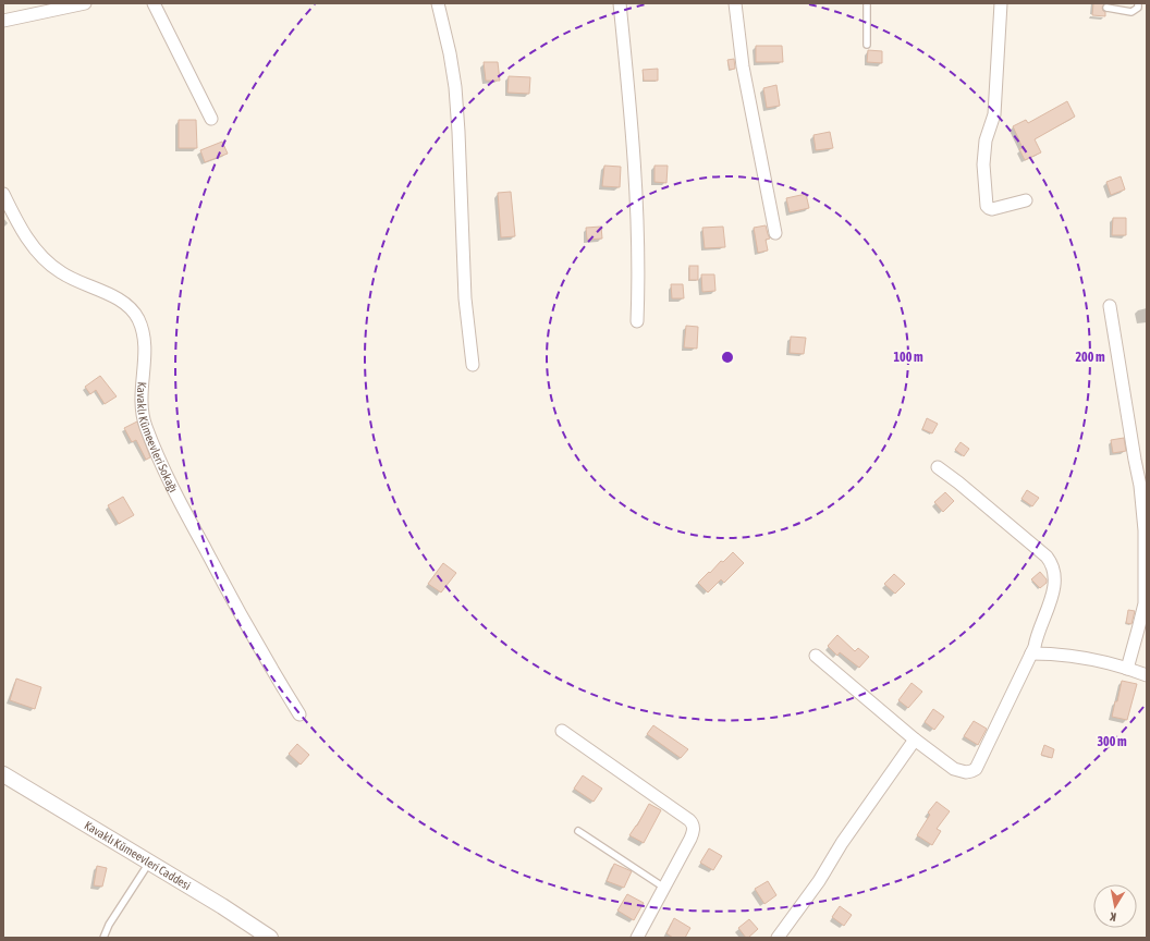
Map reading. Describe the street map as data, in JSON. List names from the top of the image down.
{
  "streets": {
    "street": ["Kavaklı Kümeevleri Sokağı", "Kavaklı Kümeevleri Caddesi"]
  },
  "north": "bottom",
  "rings": ["100 m", "200 m", "300 m"]
}
